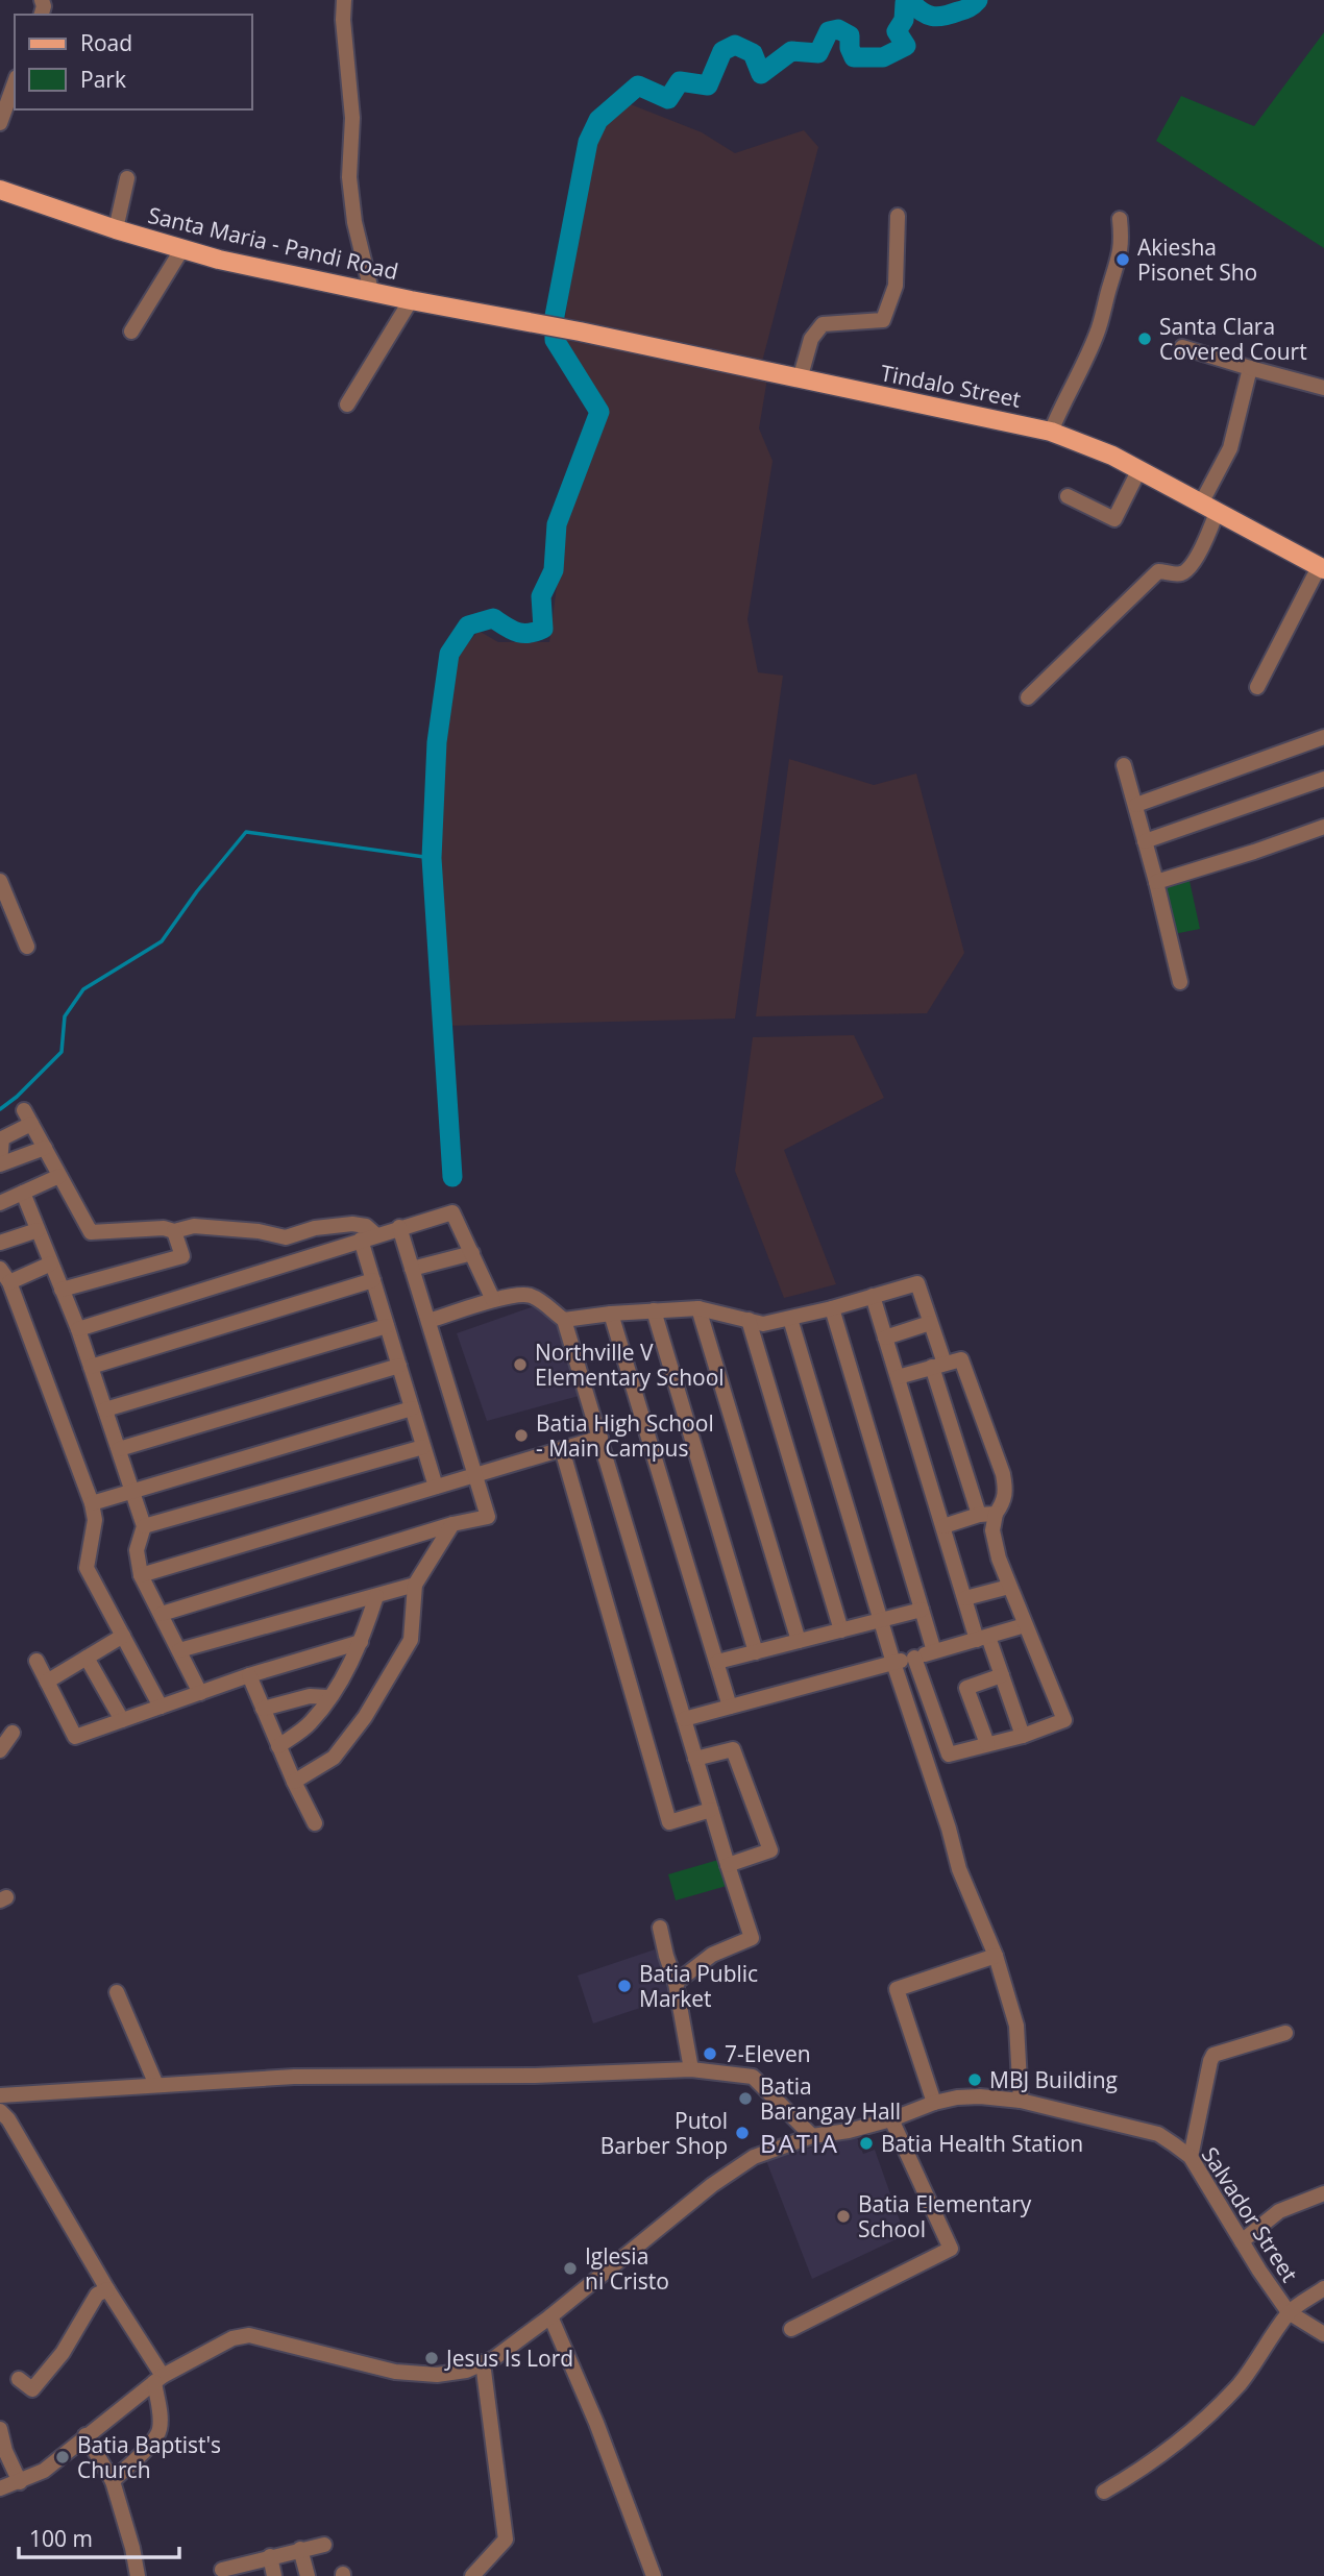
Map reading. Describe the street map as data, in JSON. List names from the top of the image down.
{
  "streets": {
    "main road": ["Santa Maria - Pandi Road", "Tindalo Street"],
    "street": ["Salvador Street"]
  },
  "crossings": [
    ["Santa Maria - Pandi Road", "Tindalo Street"]
  ],
  "districts": ["BATIA"],
  "places": [
    "Akiesha Pisonet Sho",
    "Santa Clara Covered Court",
    "Northville V Elementary School",
    "Batia High School - Main Campus",
    "Batia Public Market",
    "7-Eleven",
    "MBJ Building",
    "Batia Barangay Hall",
    "Putol Barber Shop",
    "Batia Health Station",
    "Batia Elementary School",
    "Iglesia ni Cristo",
    "Jesus Is Lord",
    "Batia Baptist's Church"
  ],
  "legend": ["Road", "Park"],
  "scale_bar": "100 m"
}
